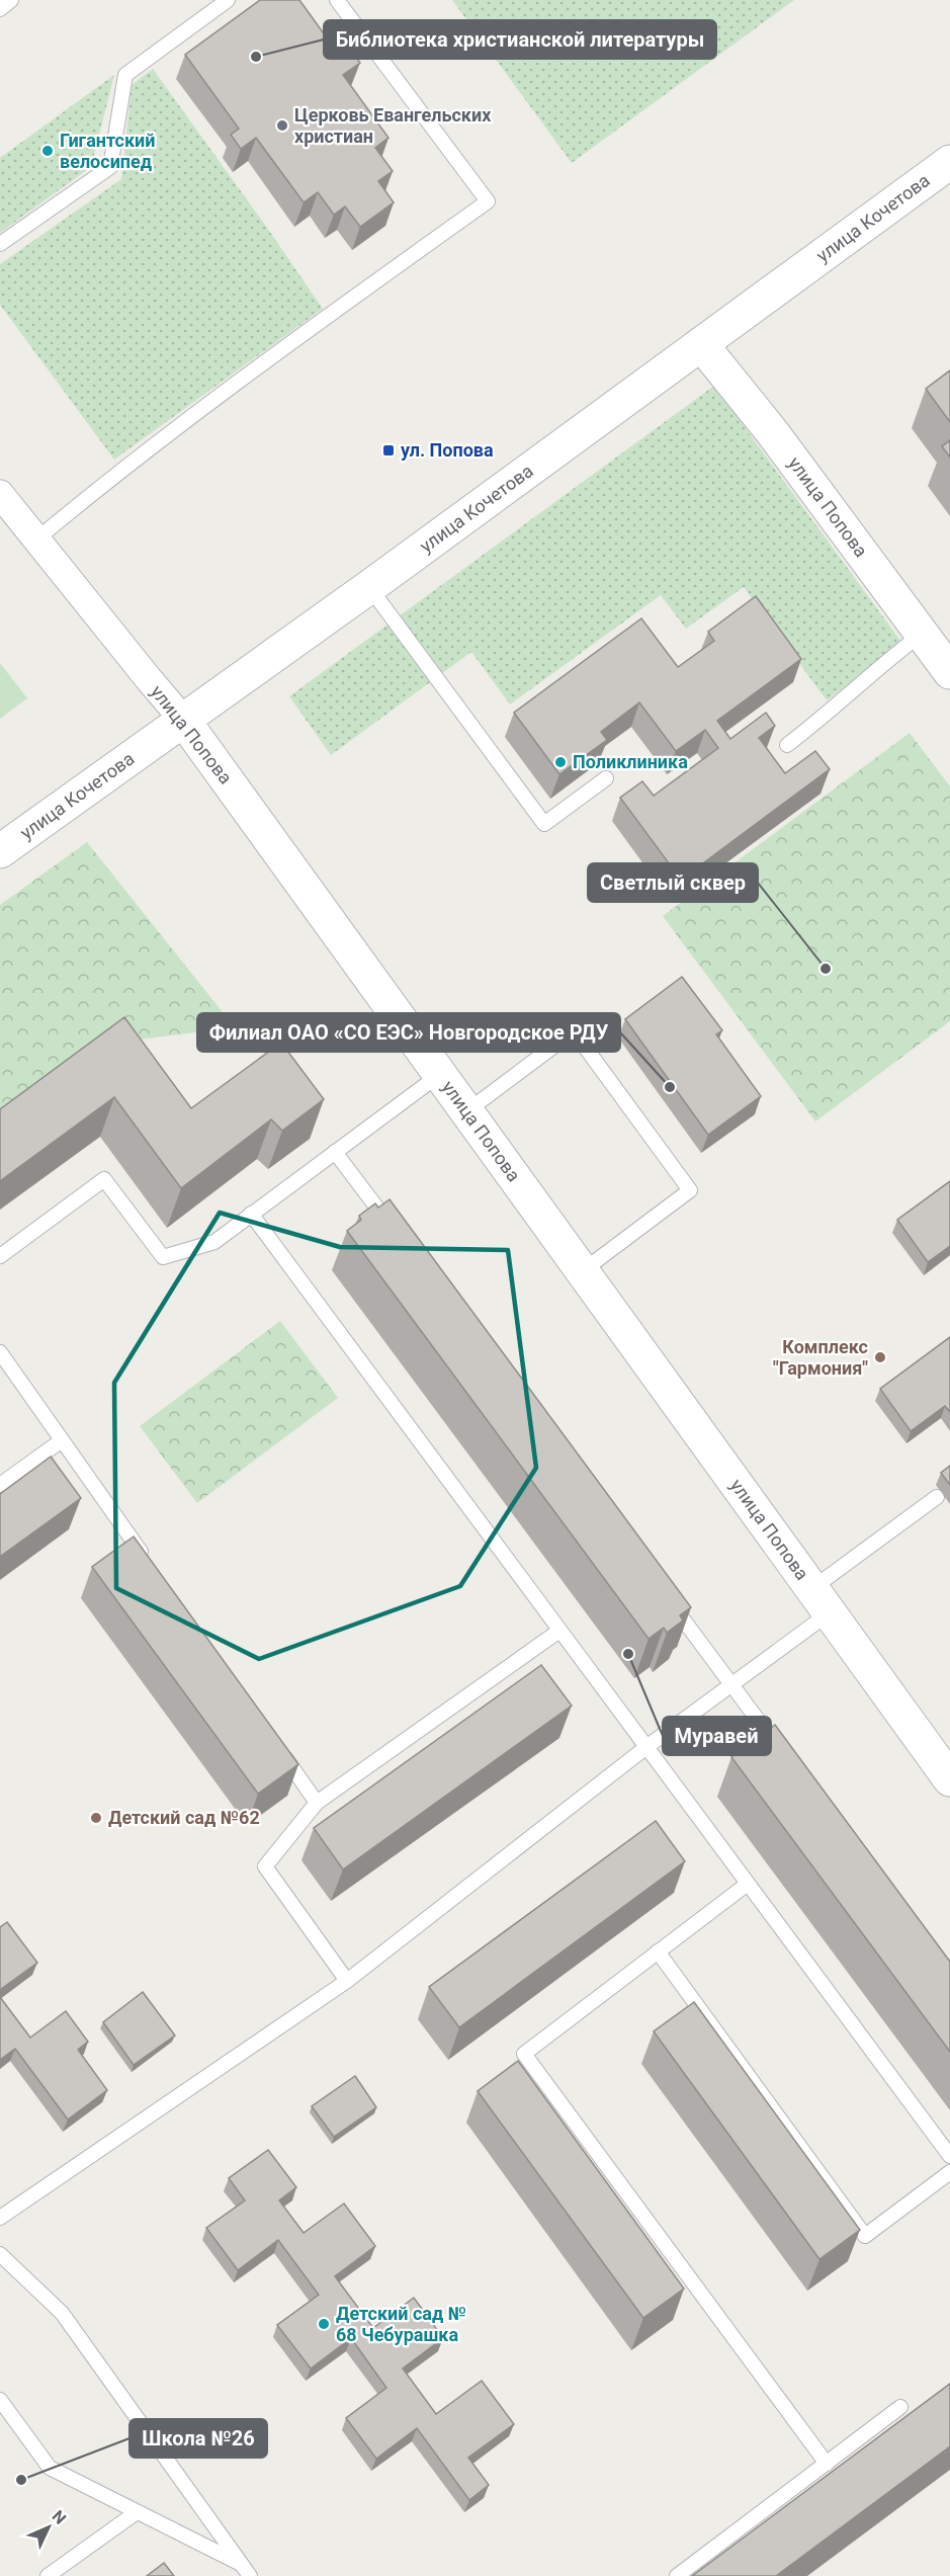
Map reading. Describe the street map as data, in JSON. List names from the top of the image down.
{
  "streets": {
    "street": ["улица Кочетова", "улица Попова"]
  },
  "crossings": [
    ["улица Кочетова", "улица Попова"]
  ],
  "places": {
    "other": [
      "Библиотека христианской литературы",
      "Церковь Евангельских христиан",
      "Гигантский велосипед",
      "Поликлиника",
      "Светлый сквер",
      "Филиал ОАО «СО ЕЭС» Новгородское РДУ",
      "Комплекс \"Гармония\"",
      "Муравей",
      "Детский сад №62",
      "Детский сад № 68 Чебурашка",
      "Школа №26"
    ],
    "transit": ["ул. Попова"]
  },
  "north": "top right"
}
